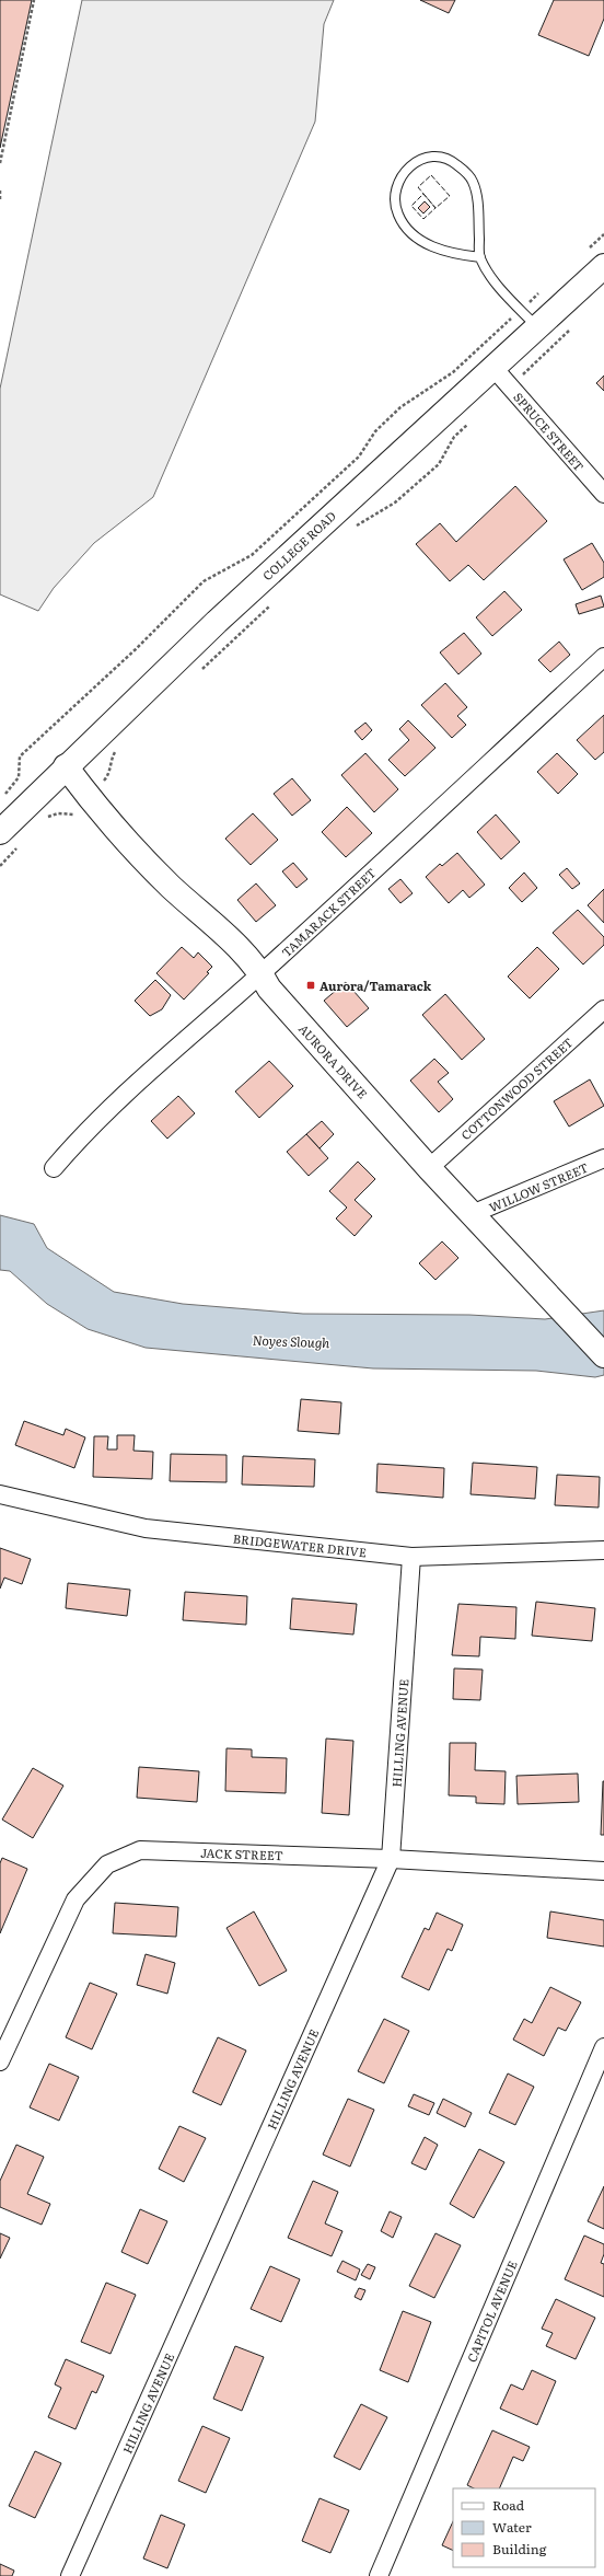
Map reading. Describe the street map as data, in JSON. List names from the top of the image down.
{
  "streets": {
    "main road": ["COLLEGE ROAD", "AURORA DRIVE"],
    "street": [
      "SPRUCE STREET",
      "TAMARACK STREET",
      "COTTONWOOD STREET",
      "WILLOW STREET",
      "BRIDGEWATER DRIVE",
      "HILLING AVENUE",
      "JACK STREET",
      "CAPITOL AVENUE"
    ]
  },
  "crossings": [
    ["SPRUCE STREET", "COLLEGE ROAD"],
    ["COLLEGE ROAD", "AURORA DRIVE"],
    ["TAMARACK STREET", "AURORA DRIVE"],
    ["AURORA DRIVE", "COTTONWOOD STREET"],
    ["AURORA DRIVE", "WILLOW STREET"],
    ["BRIDGEWATER DRIVE", "HILLING AVENUE"],
    ["HILLING AVENUE", "JACK STREET"]
  ],
  "water": ["Noyes Slough"],
  "places": {
    "transit": ["Aurora/Tamarack"]
  },
  "legend": ["Road", "Water", "Building"]
}
